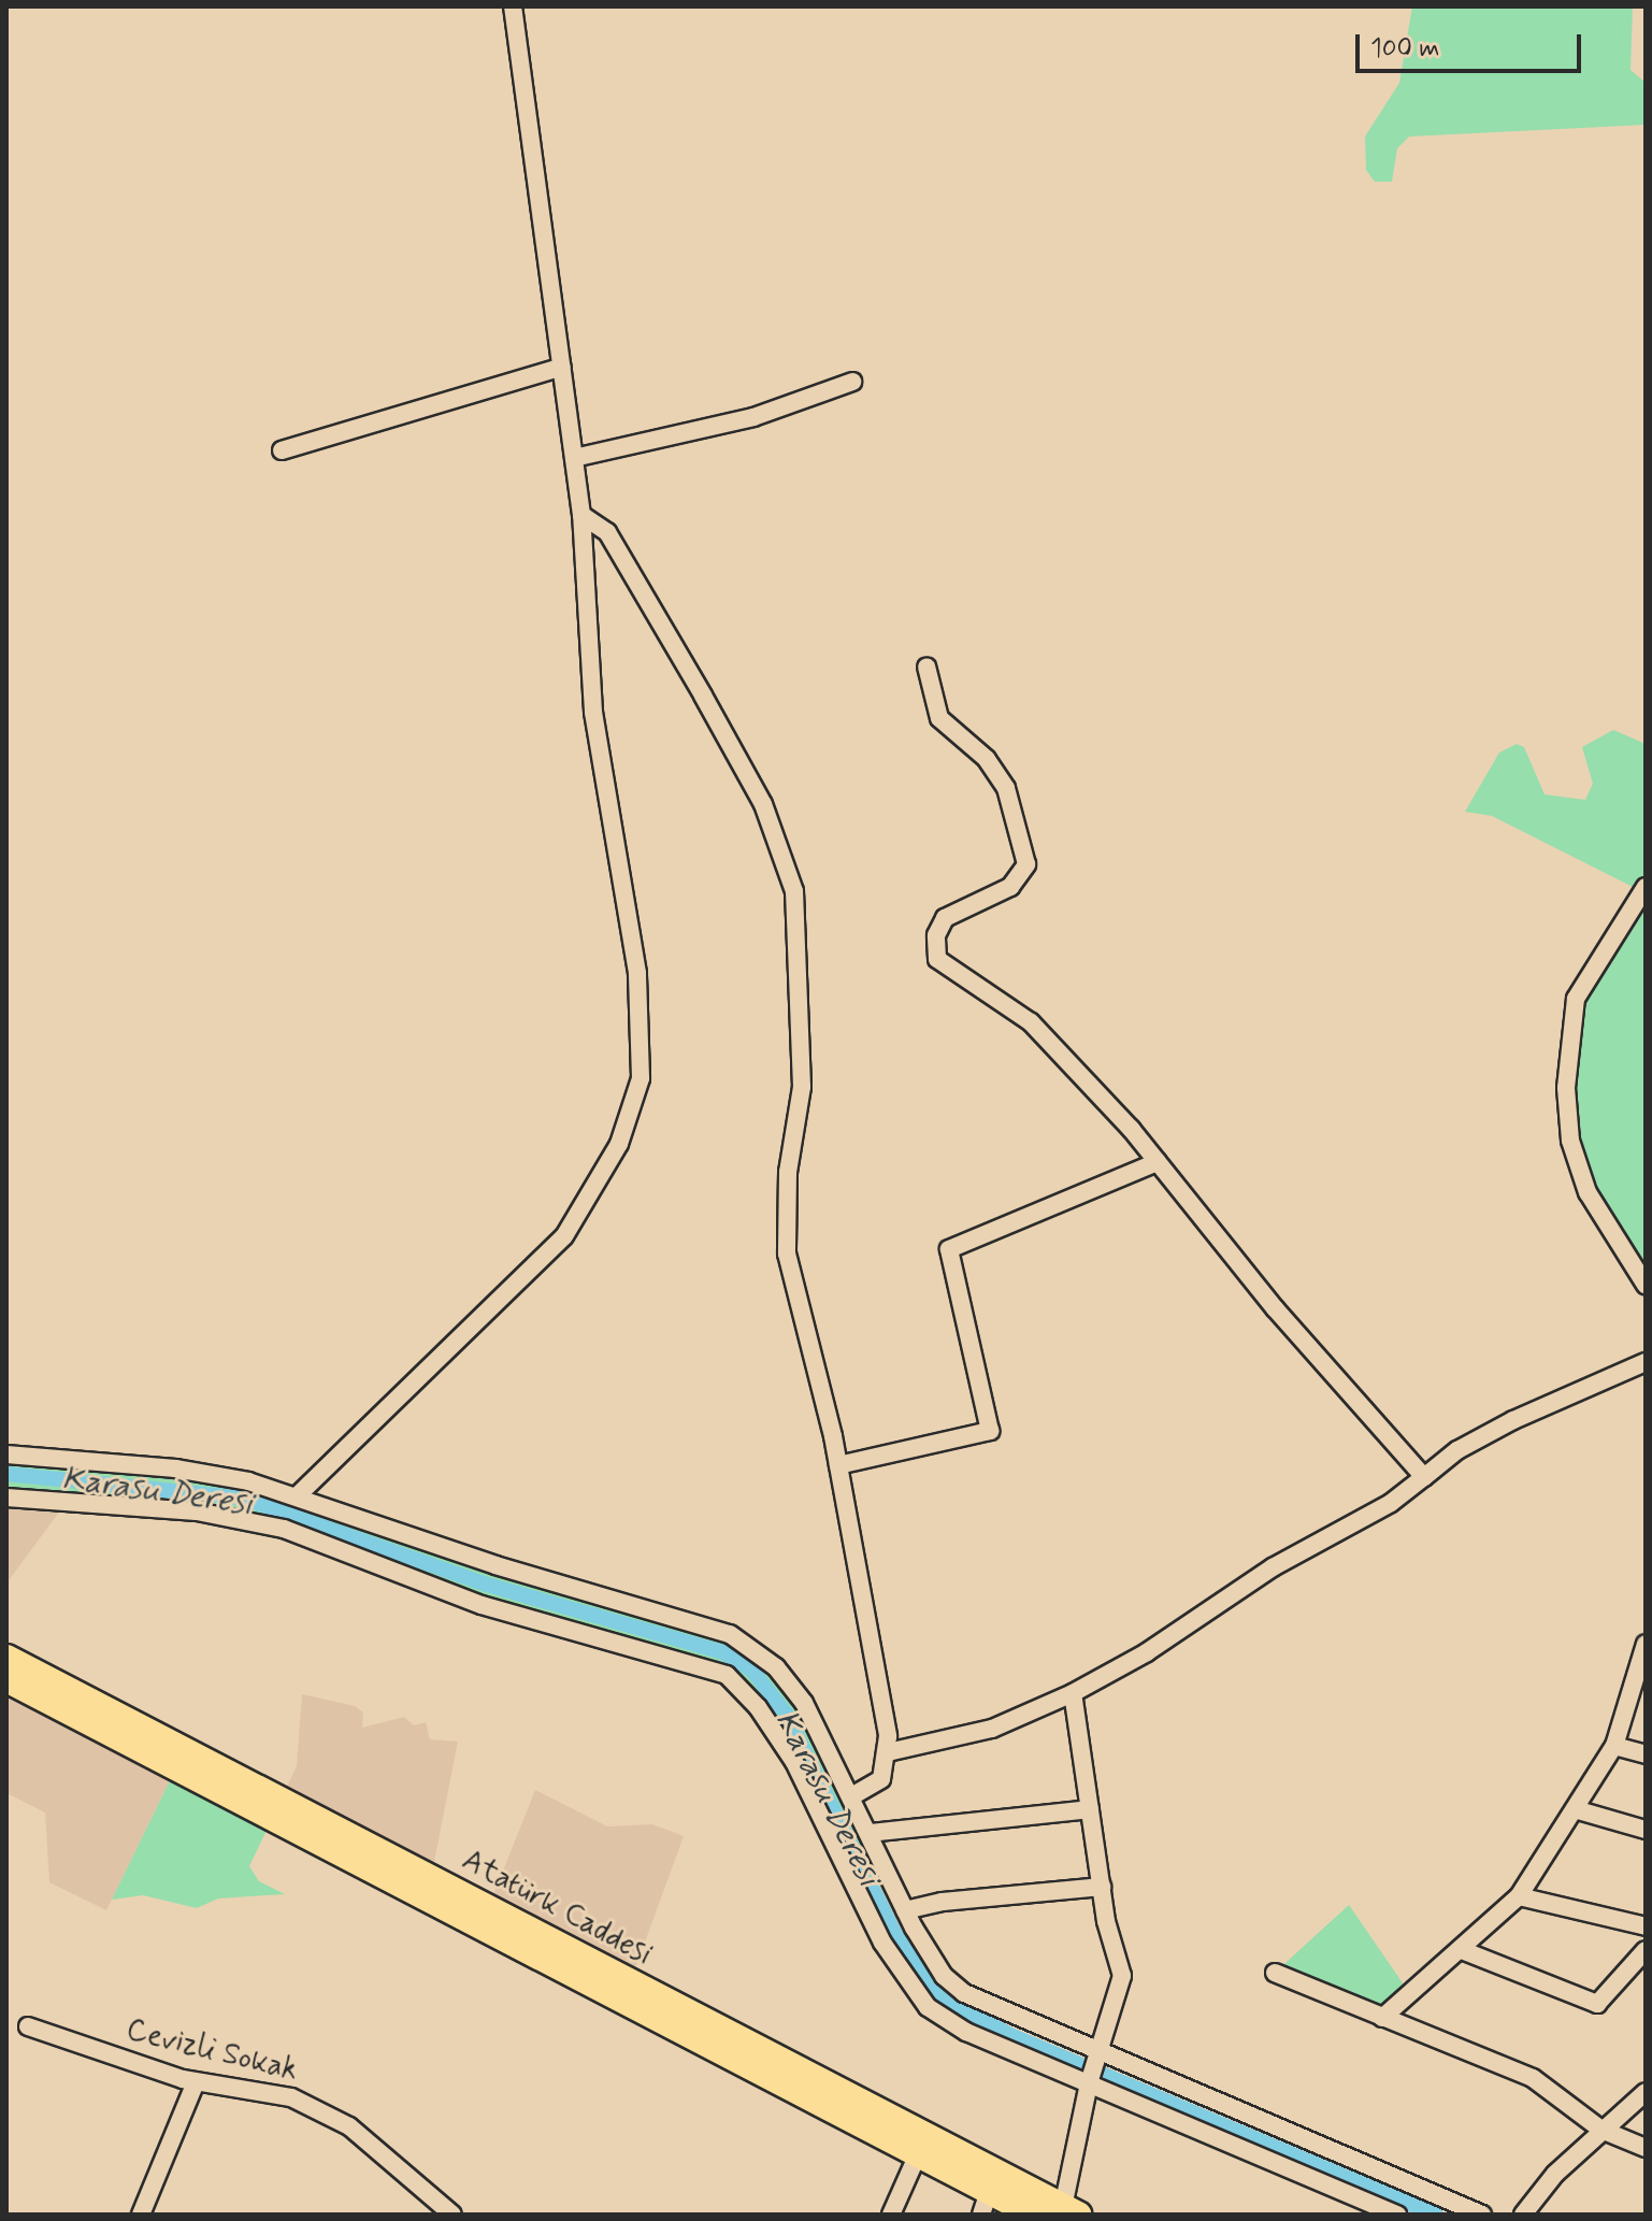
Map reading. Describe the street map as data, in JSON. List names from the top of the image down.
{
  "streets": {
    "highway": ["Atatürk Caddesi"],
    "street": ["Cevizli Sokak"]
  },
  "water": ["Karasu Deresi"],
  "scale_bar": "100 m"
}
